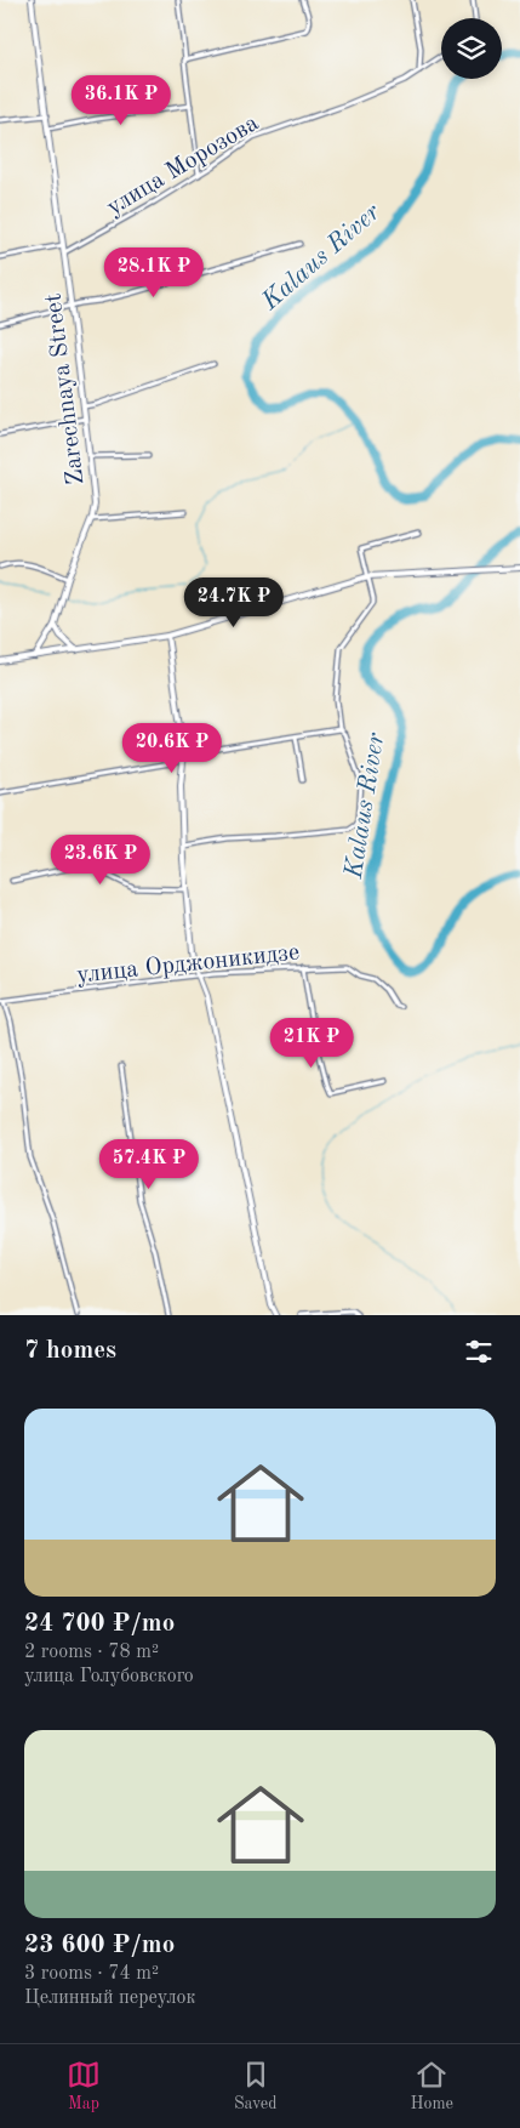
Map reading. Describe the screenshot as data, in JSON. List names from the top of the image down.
{
  "streets": {
    "street": ["улица Морозова", "Zarechnaya Street", "улица Орджоникидзе"]
  },
  "crossings": [
    ["улица Морозова", "Zarechnaya Street"]
  ],
  "water": ["Kalaus River"],
  "page": {
    "price": [
      "36.1K ₽",
      "28.1K ₽",
      "24.7K ₽",
      "20.6K ₽",
      "23.6K ₽",
      "21K ₽",
      "57.4K ₽"
    ],
    "heading": "7 homes",
    "list": [
      {
        "name": "24 700 ₽/mo",
        "note": "2 rooms · 78 m² · улица Голубовского"
      },
      {
        "name": "23 600 ₽/mo",
        "note": "3 rooms · 74 m² · Целинный переулок"
      }
    ],
    "tabs": ["Map", "Saved", "Home"]
  }
}
